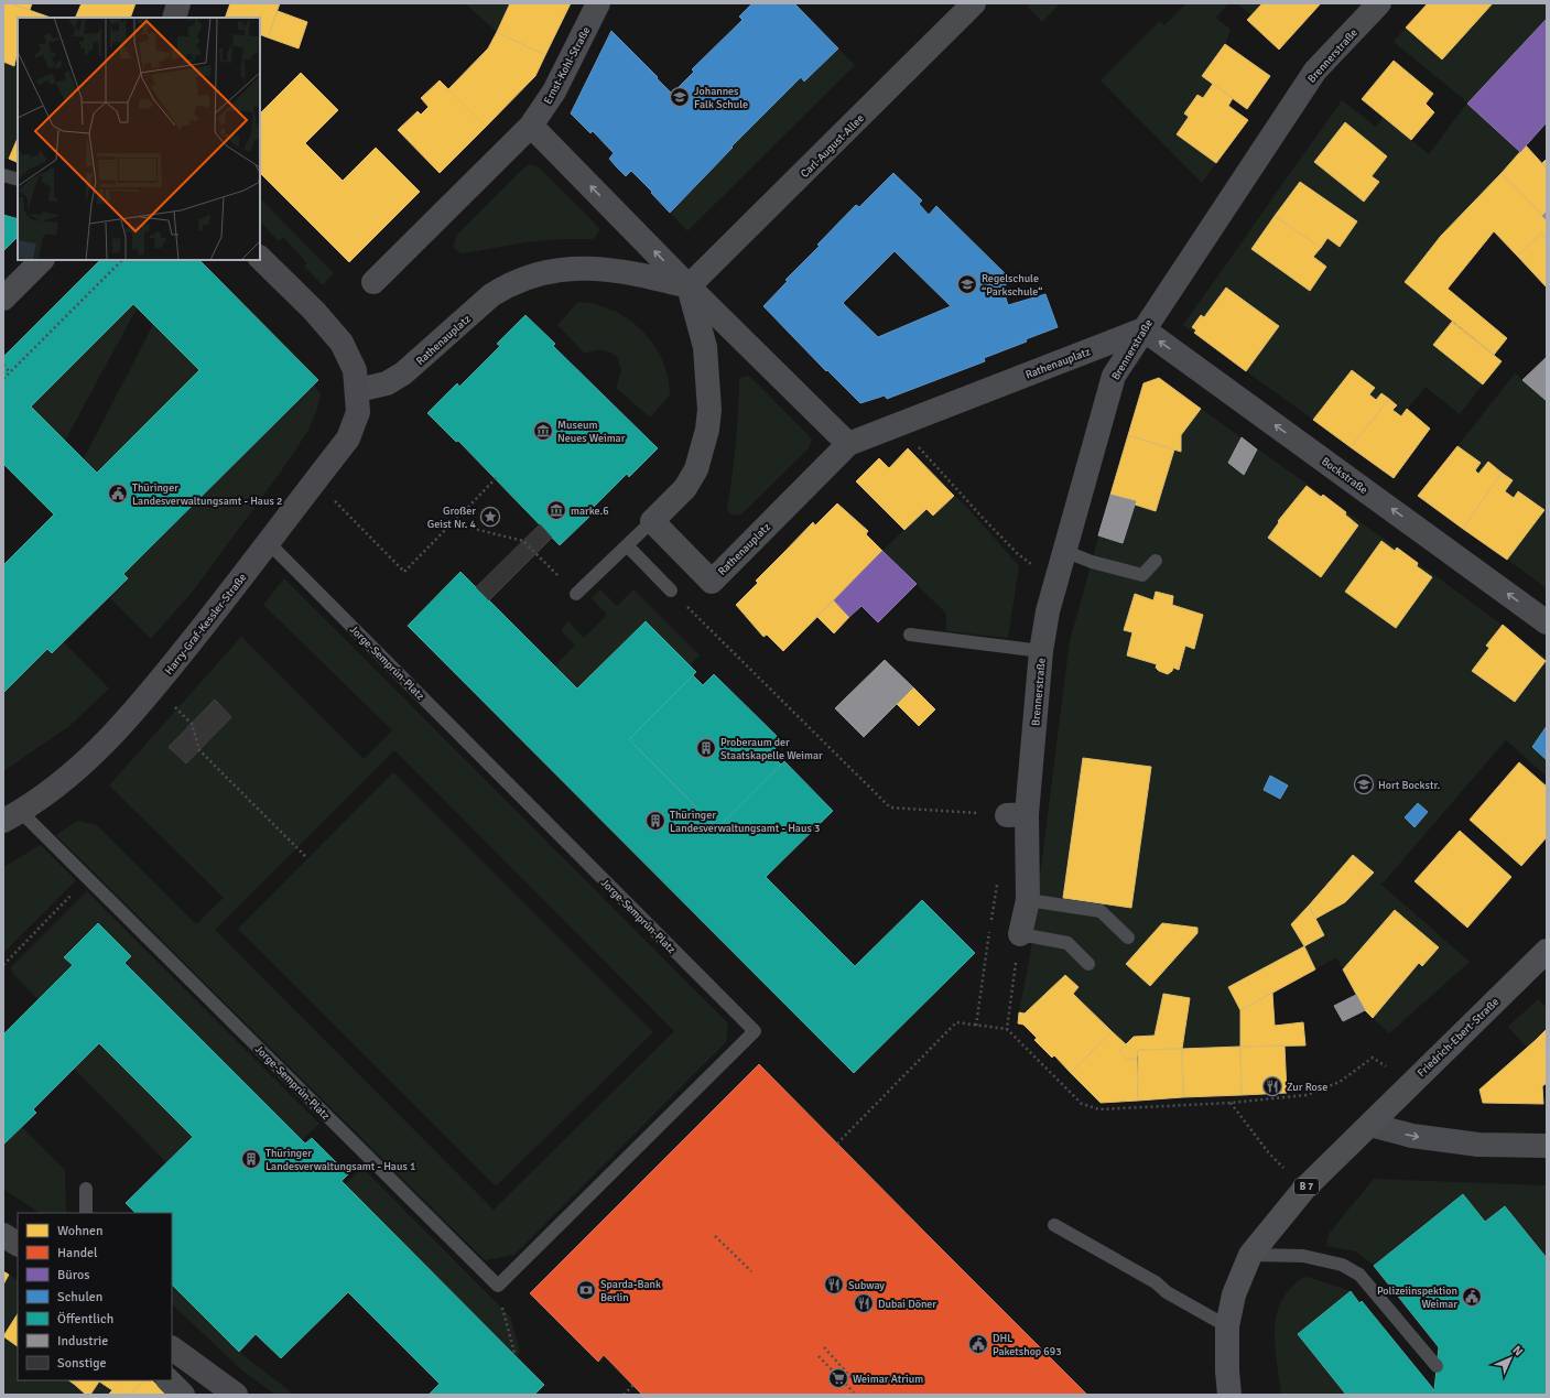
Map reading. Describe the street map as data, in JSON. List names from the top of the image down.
{
  "streets": {
    "main road": ["Friedrich-Ebert-Straße", "B 7"],
    "street": [
      "Brennerstraße",
      "Ernst-Kohl-Straße",
      "Carl-August-Allee",
      "Rathenauplatz",
      "Bockstraße",
      "Harry-Graf-Kessler-Straße"
    ],
    "lane": ["Jorge-Semprún-Platz"]
  },
  "crossings": [
    ["Brennerstraße", "Rathenauplatz"],
    ["Brennerstraße", "Bockstraße"],
    ["Carl-August-Allee", "Rathenauplatz"],
    ["Rathenauplatz", "Bockstraße"],
    ["Rathenauplatz", "Harry-Graf-Kessler-Straße"],
    ["Harry-Graf-Kessler-Straße", "Jorge-Semprún-Platz"],
    ["Friedrich-Ebert-Straße", "B 7"]
  ],
  "one_way": ["Bockstraße"],
  "places": {
    "school or university": ["Johannes Falk Schule", "Regelschule “Parkschule“", "Hort Bockstr."],
    "museum": ["Museum Neues Weimar", "marke.6"],
    "public building": ["Thüringer Landesverwaltungsamt - Haus 2", "Polizeiinspektion Weimar", "DHL Paketshop 693"],
    "place": ["Großer Geist Nr. 4"],
    "building": ["Proberaum der Staatskapelle Weimar", "Thüringer Landesverwaltungsamt - Haus 3", "Thüringer Landesverwaltungsamt - Haus 1"],
    "restaurant": ["Zur Rose", "Subway", "Dubai Döner"],
    "bank": ["Sparda-Bank Berlin"],
    "supermarket": ["Weimar Atrium"]
  },
  "legend": [
    "Wohnen",
    "Handel",
    "Büros",
    "Schulen",
    "Öffentlich",
    "Industrie",
    "Sonstige"
  ],
  "north": "top right"
}
